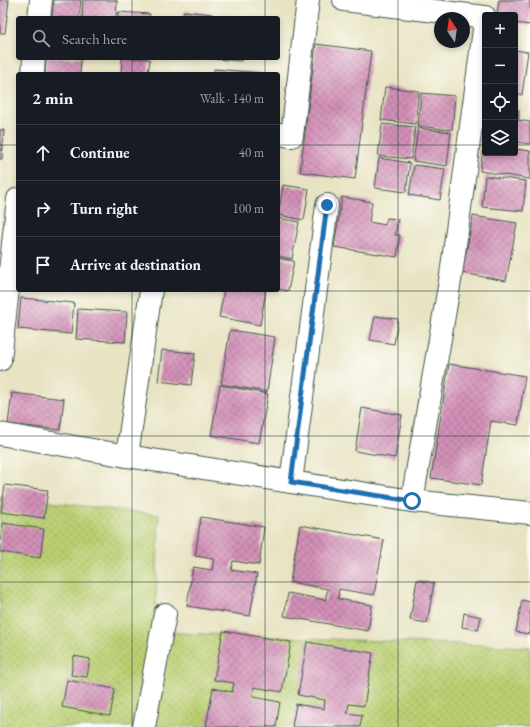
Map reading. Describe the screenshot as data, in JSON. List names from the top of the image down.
{
  "north": "top",
  "page": {
    "map_buttons": ["+", "−"],
    "search": "Search here",
    "heading": ["2 min", "Walk · 140 m"],
    "list": [
      ["Continue", "40 m"],
      ["Turn right", "100 m"],
      "Arrive at destination"
    ]
  }
}
